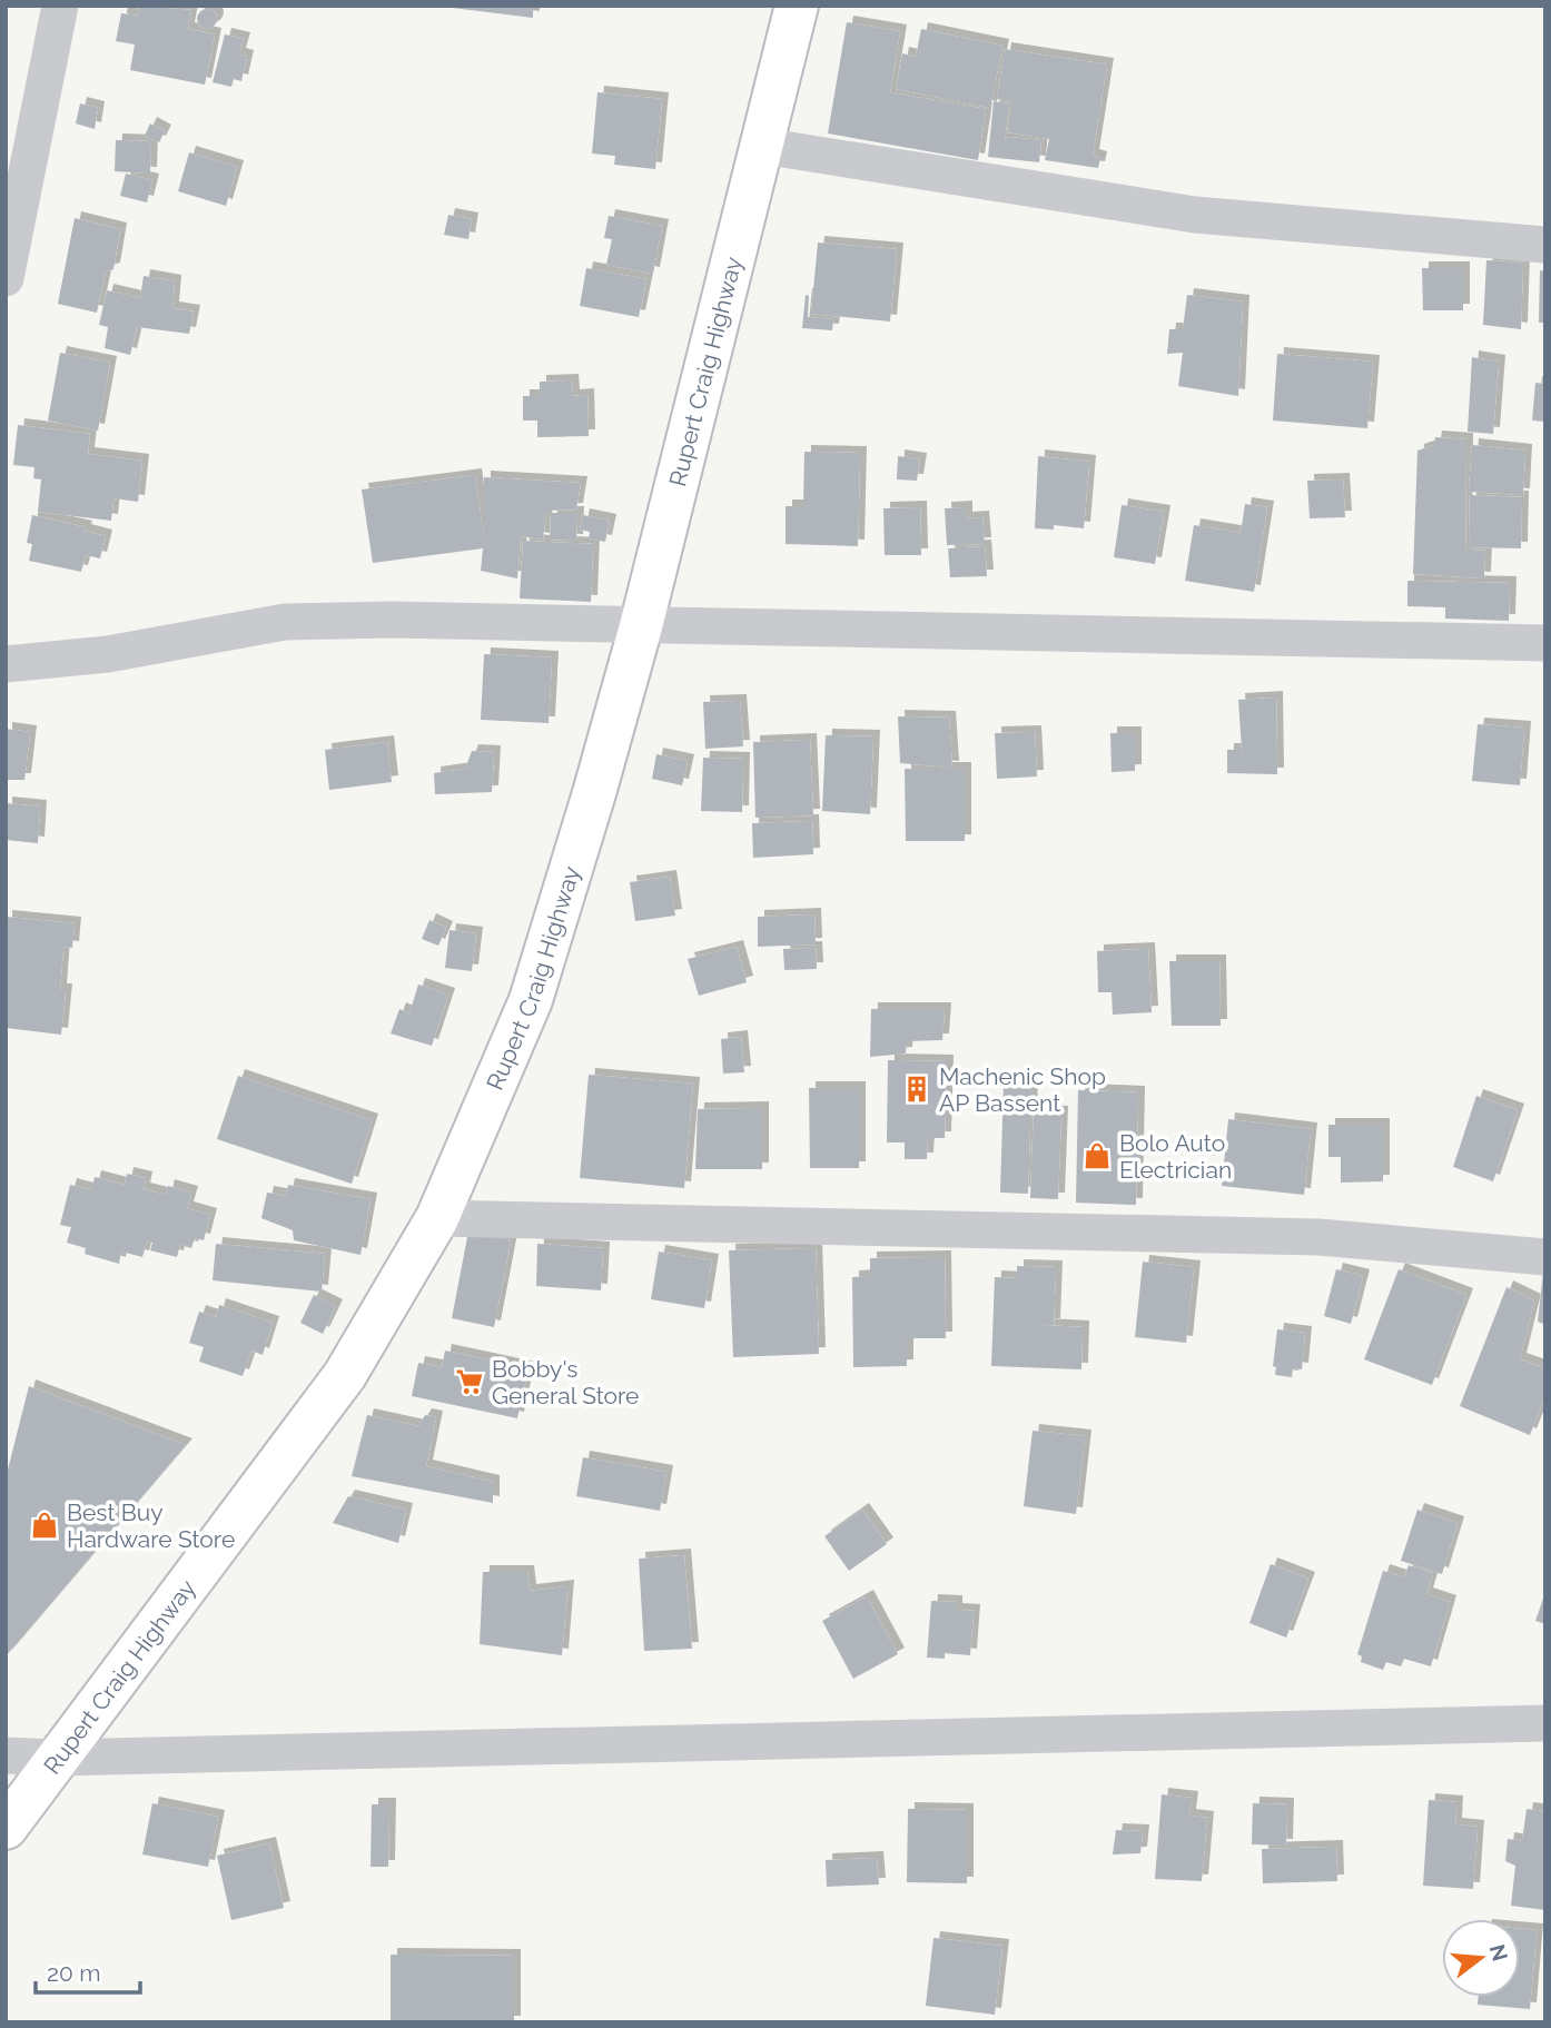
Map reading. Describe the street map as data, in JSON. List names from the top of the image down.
{
  "streets": {
    "main road": ["Rupert Craig Highway"]
  },
  "places": {
    "building": ["Machenic Shop AP Bassent"],
    "shop": ["Bolo Auto Electrician", "Best Buy Hardware Store"],
    "supermarket": ["Bobby's General Store"]
  },
  "scale_bar": "20 m",
  "north": "right"
}
